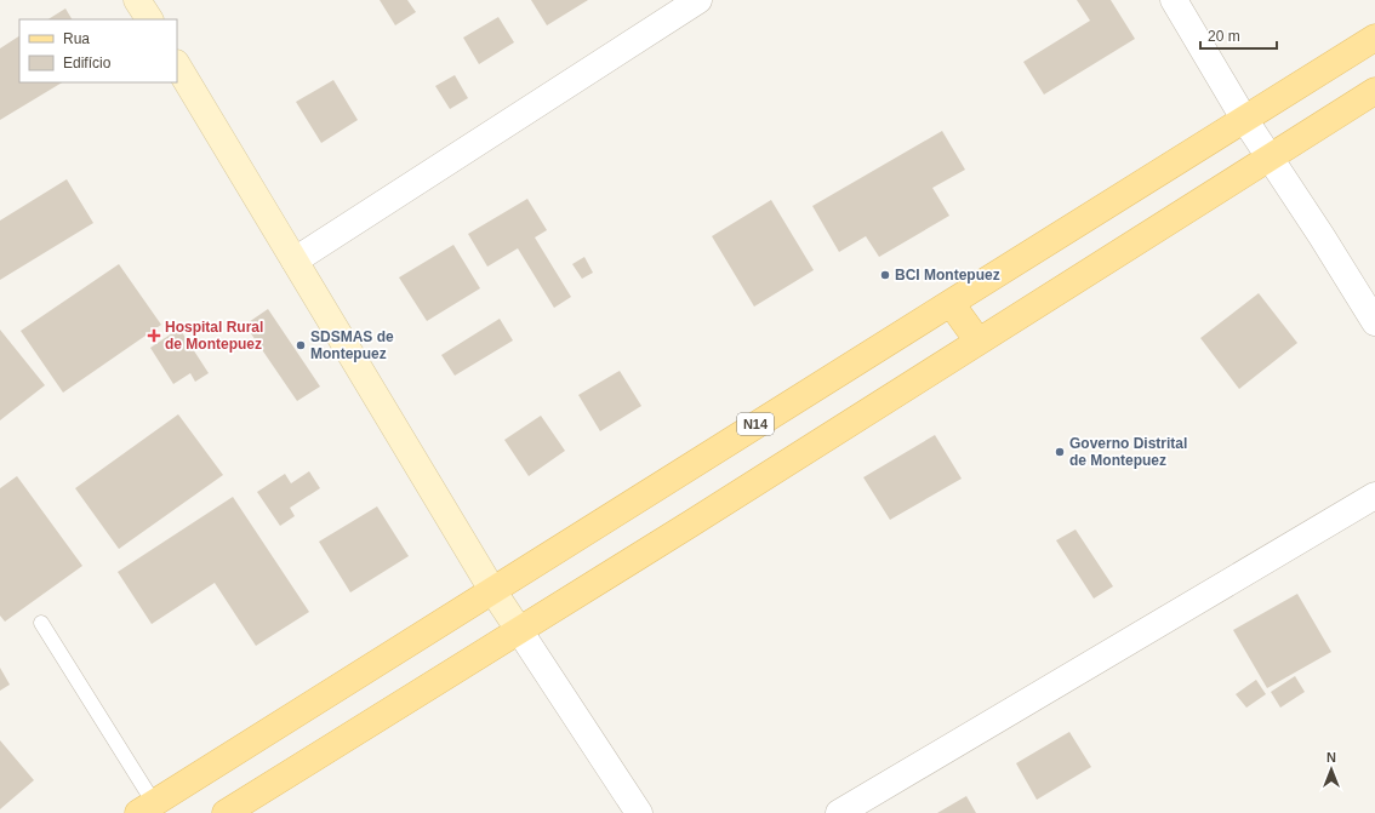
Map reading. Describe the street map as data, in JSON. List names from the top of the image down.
{
  "streets": {
    "main road": ["N14"]
  },
  "places": {
    "other": ["BCI Montepuez", "SDSMAS de Montepuez", "Governo Distrital de Montepuez"],
    "health": ["Hospital Rural de Montepuez"]
  },
  "legend": ["Rua", "Edifício"],
  "scale_bar": "20 m",
  "north": "top"
}
